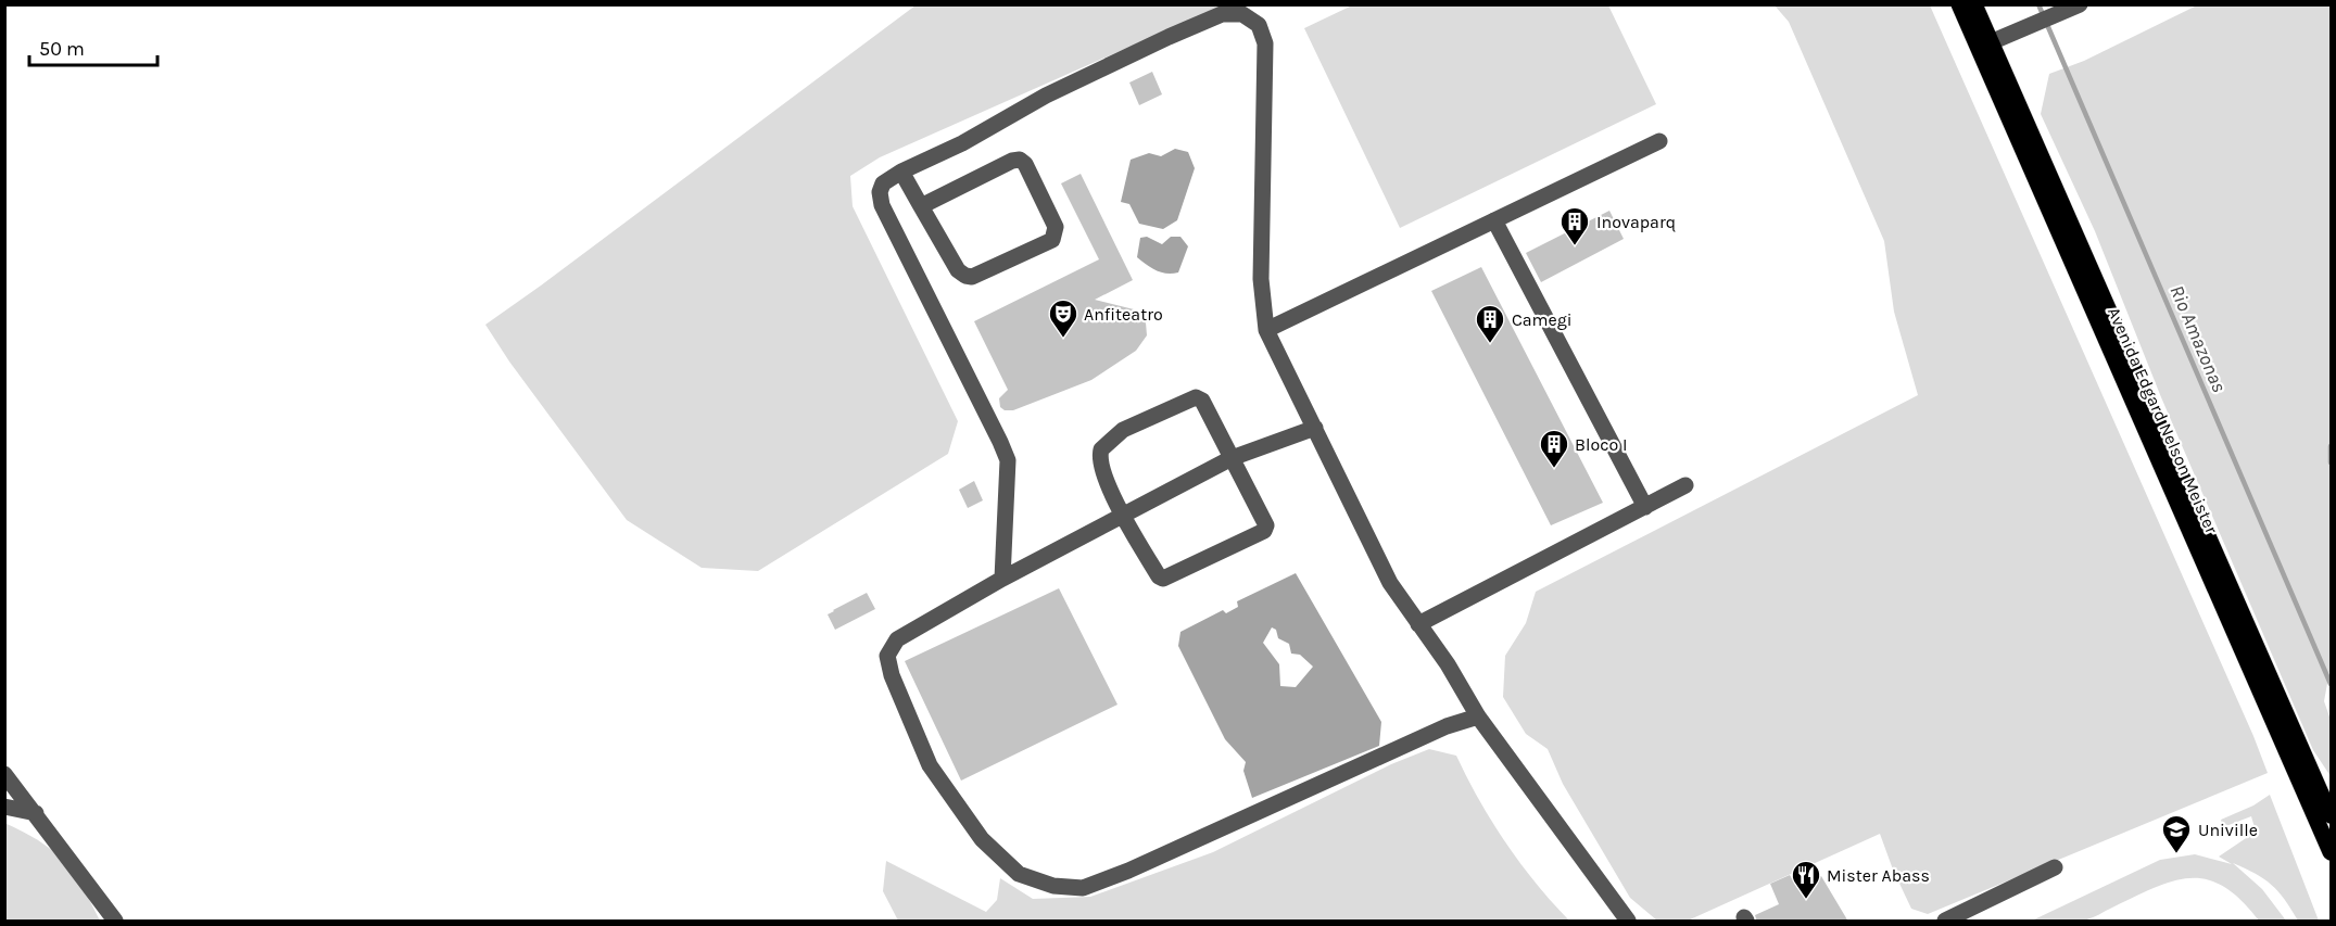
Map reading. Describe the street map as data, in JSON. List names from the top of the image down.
{
  "streets": {
    "main road": ["Avenida Edgard Nelson Meister"]
  },
  "water": ["Rio Amazonas"],
  "places": {
    "building": ["Inovaparq", "Camegi", "Bloco I"],
    "theatre": ["Anfiteatro"],
    "school or university": ["Univille"],
    "restaurant": ["Mister Abass"]
  },
  "scale_bar": "50 m"
}
